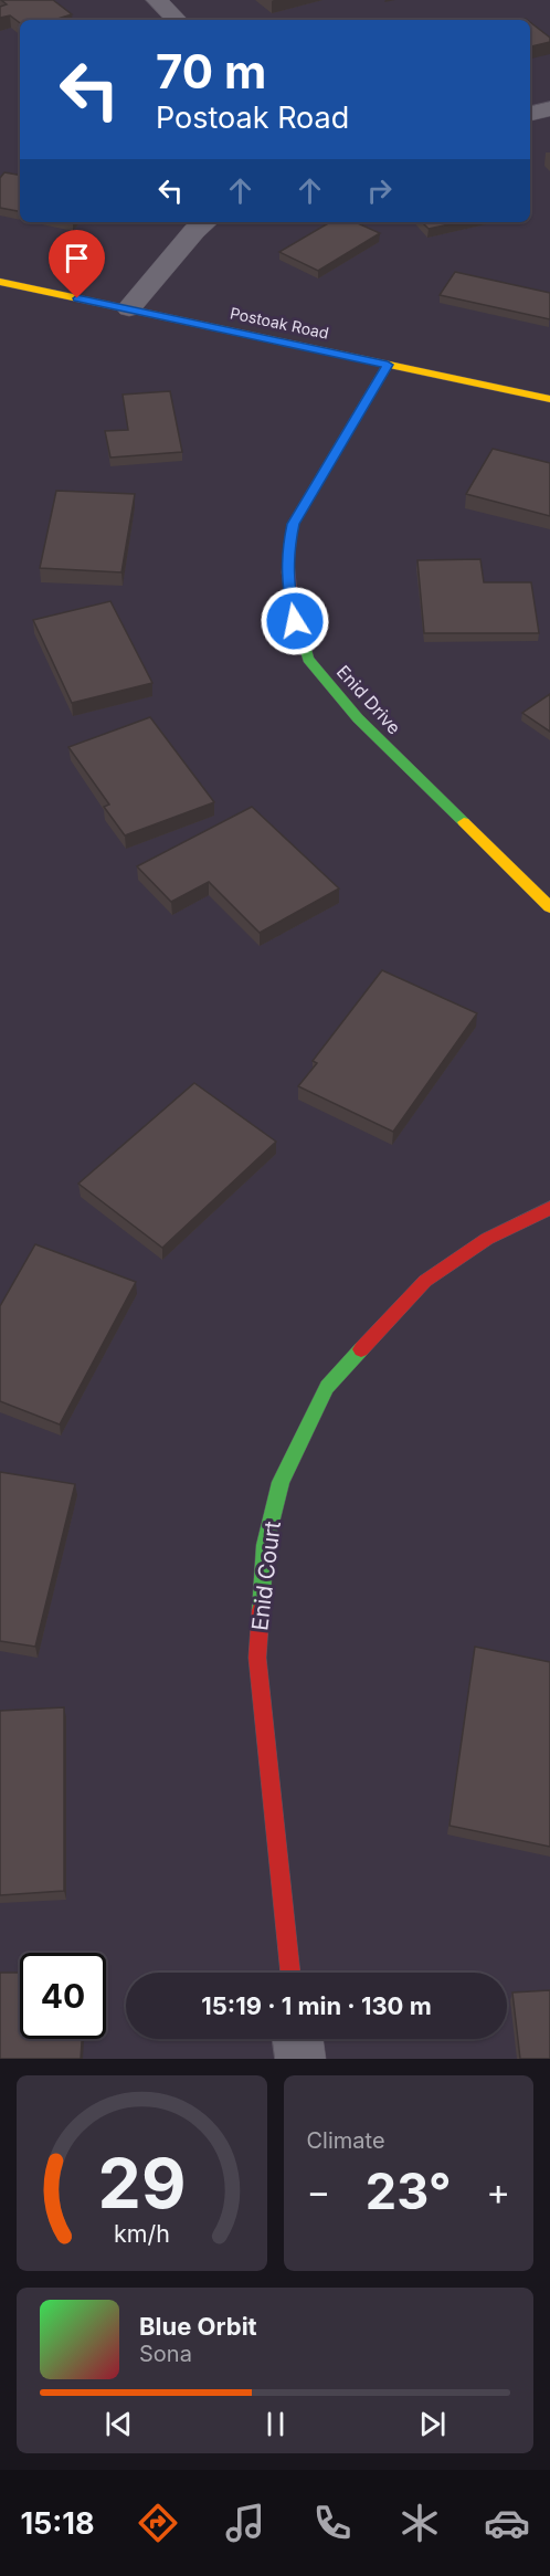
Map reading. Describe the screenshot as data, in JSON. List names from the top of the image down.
{
  "streets": {
    "street": ["Postoak Road", "Enid Drive", "Enid Court"]
  },
  "crossings": [
    ["Postoak Road", "Enid Drive"]
  ],
  "page": {
    "turn": ["70 m", "Postoak Road"],
    "limit": "40",
    "trip": "15:19 · 1 min · 130 m",
    "tile": "Climate",
    "heat": ["−", "23°", "+"],
    "song": ["Blue Orbit", "Sona"],
    "tabs": "15:18",
    "gauge": ["29", "km/h"]
  }
}
